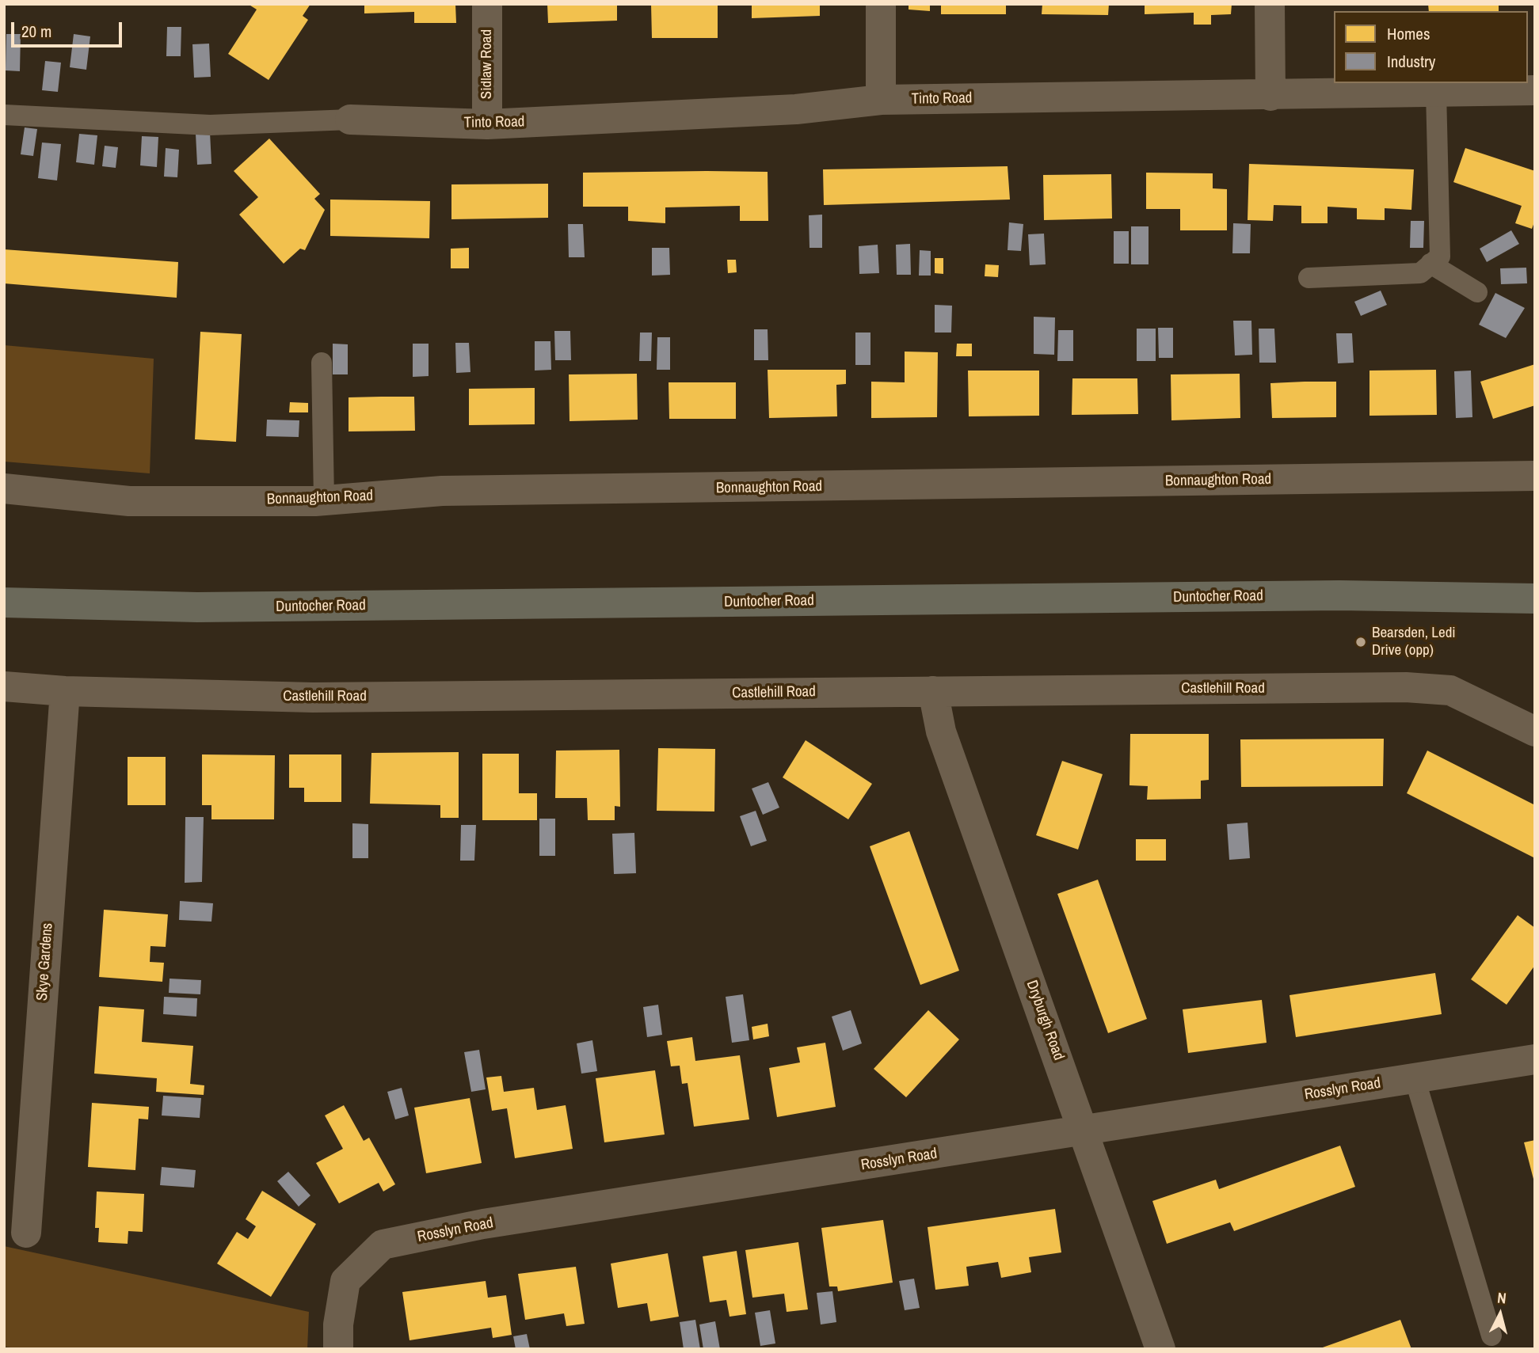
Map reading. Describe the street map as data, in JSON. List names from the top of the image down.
{
  "streets": {
    "main road": ["Duntocher Road"],
    "street": [
      "Sidlaw Road",
      "Tinto Road",
      "Bonnaughton Road",
      "Castlehill Road",
      "Skye Gardens",
      "Dryburgh Road",
      "Rosslyn Road"
    ]
  },
  "crossings": [
    ["Sidlaw Road", "Tinto Road"],
    ["Castlehill Road", "Skye Gardens"],
    ["Castlehill Road", "Dryburgh Road"],
    ["Dryburgh Road", "Rosslyn Road"]
  ],
  "places": ["Bearsden, Ledi Drive (opp)"],
  "legend": ["Homes", "Industry"],
  "scale_bar": "20 m",
  "north": "top"
}
